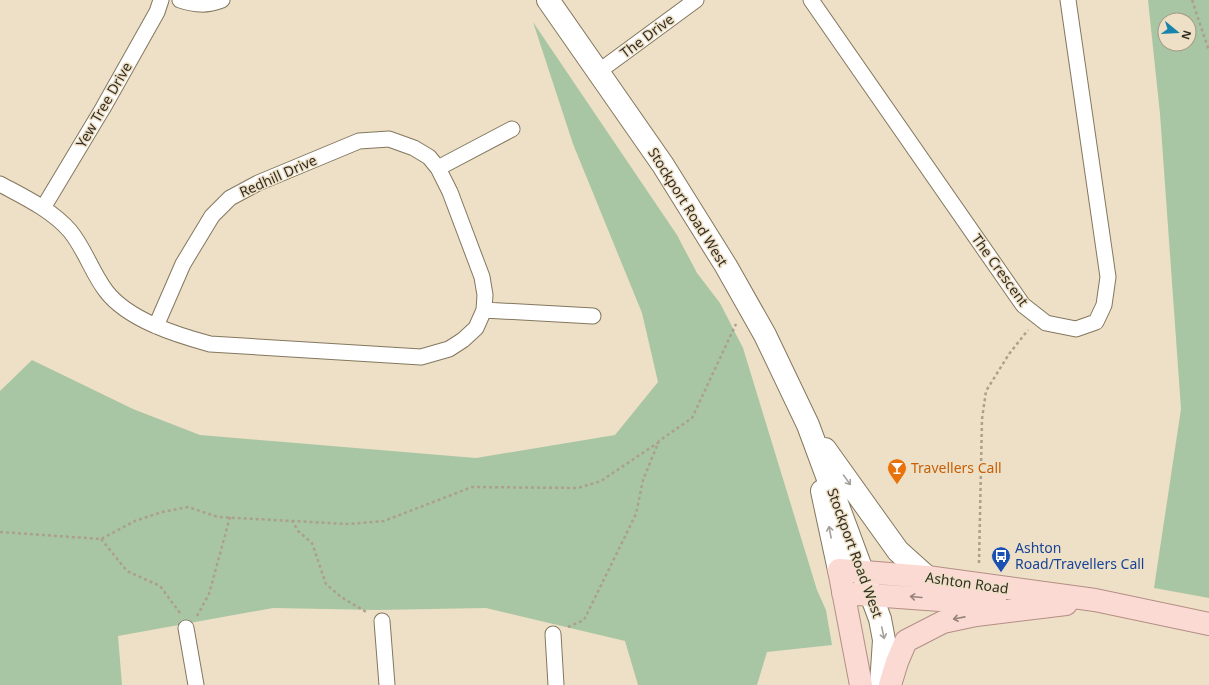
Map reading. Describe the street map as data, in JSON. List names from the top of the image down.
{
  "streets": {
    "main road": ["Stockport Road West", "Ashton Road"],
    "street": [
      "The Drive",
      "Yew Tree Drive",
      "Redhill Drive",
      "The Crescent"
    ]
  },
  "crossings": [
    ["The Drive", "Stockport Road West"],
    ["Yew Tree Drive", "Redhill Drive"],
    ["Stockport Road West", "Ashton Road"]
  ],
  "places": {
    "bar": ["Travellers Call"],
    "bus stop": ["Ashton Road/Travellers Call"]
  },
  "north": "right"
}
